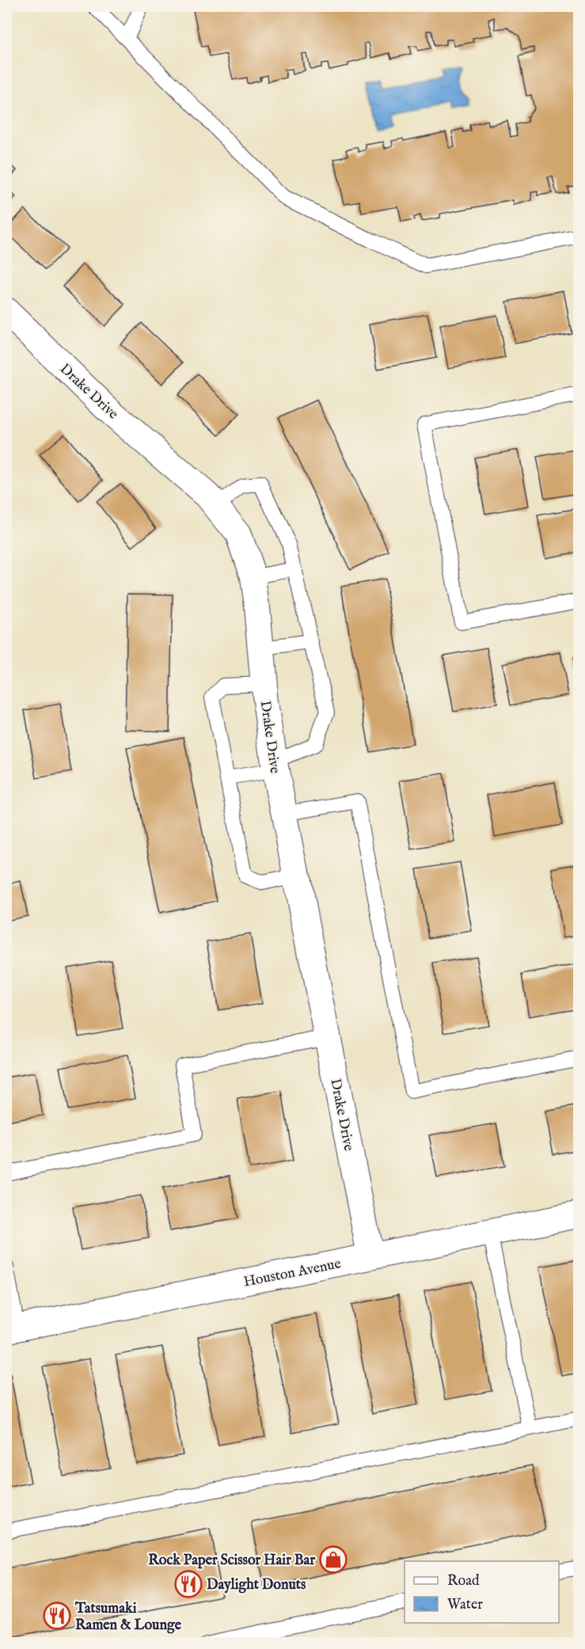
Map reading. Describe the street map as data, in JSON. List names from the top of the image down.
{
  "streets": {
    "street": ["Drake Drive", "Houston Avenue"]
  },
  "crossings": [
    ["Drake Drive", "Houston Avenue"]
  ],
  "places": {
    "shop": ["Rock Paper Scissor Hair Bar"],
    "restaurant": ["Daylight Donuts", "Tatsumaki Ramen & Lounge"]
  },
  "legend": ["Road", "Water"]
}
